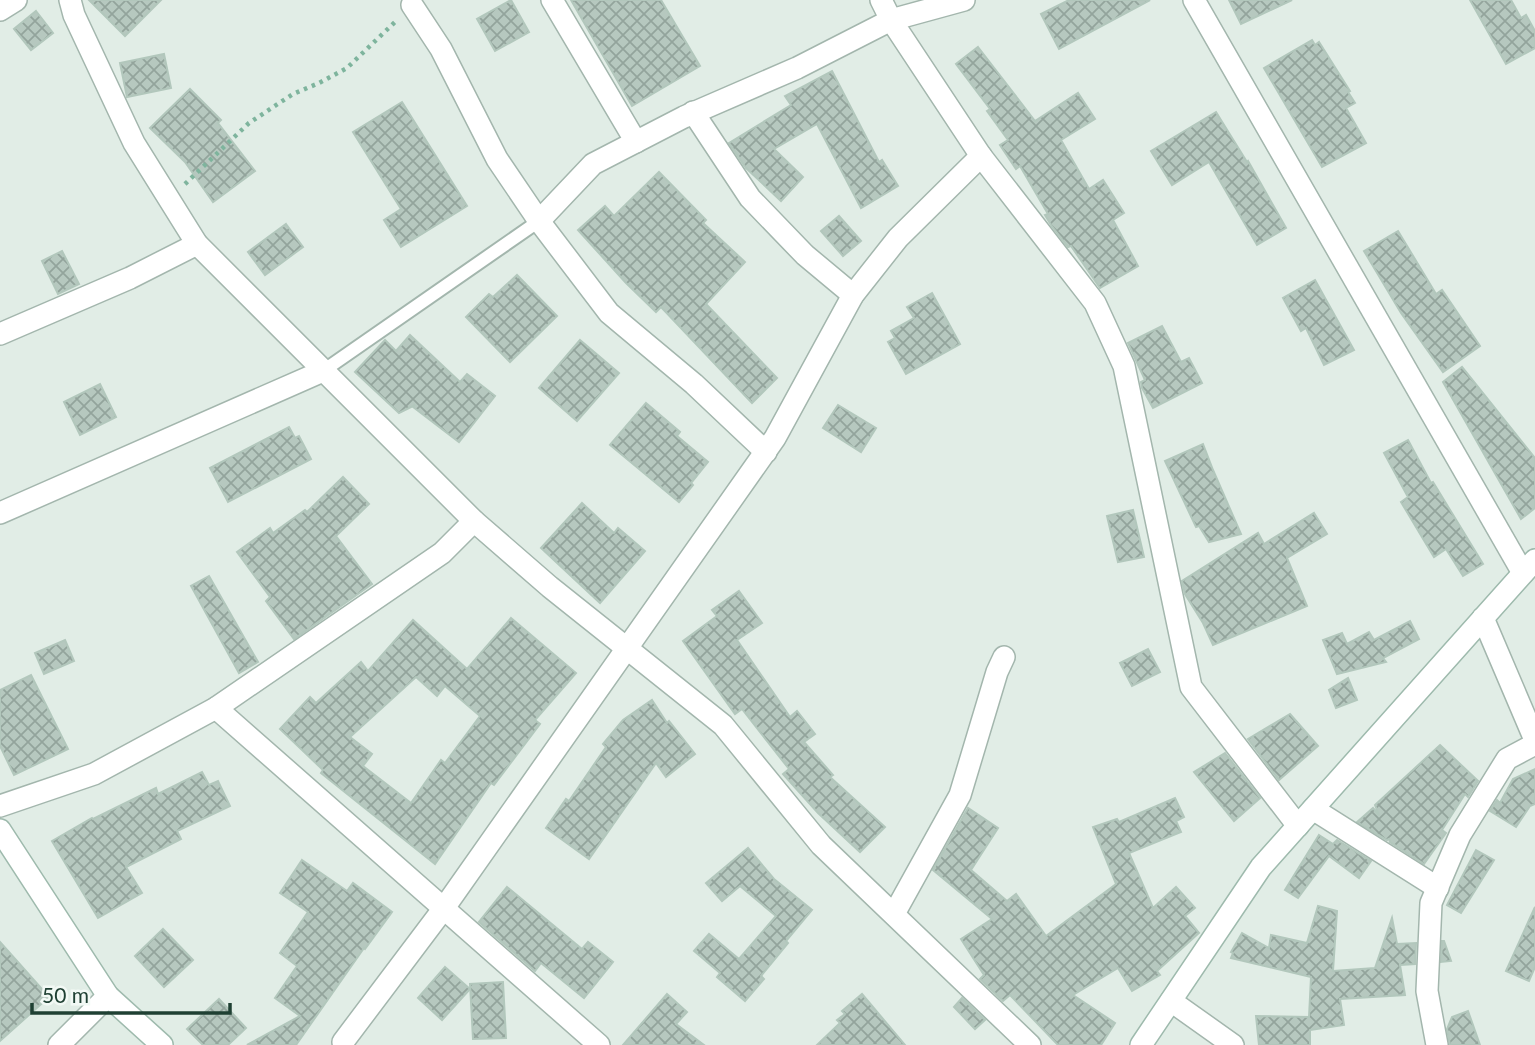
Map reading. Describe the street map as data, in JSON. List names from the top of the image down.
{
  "scale_bar": "50 m"
}
